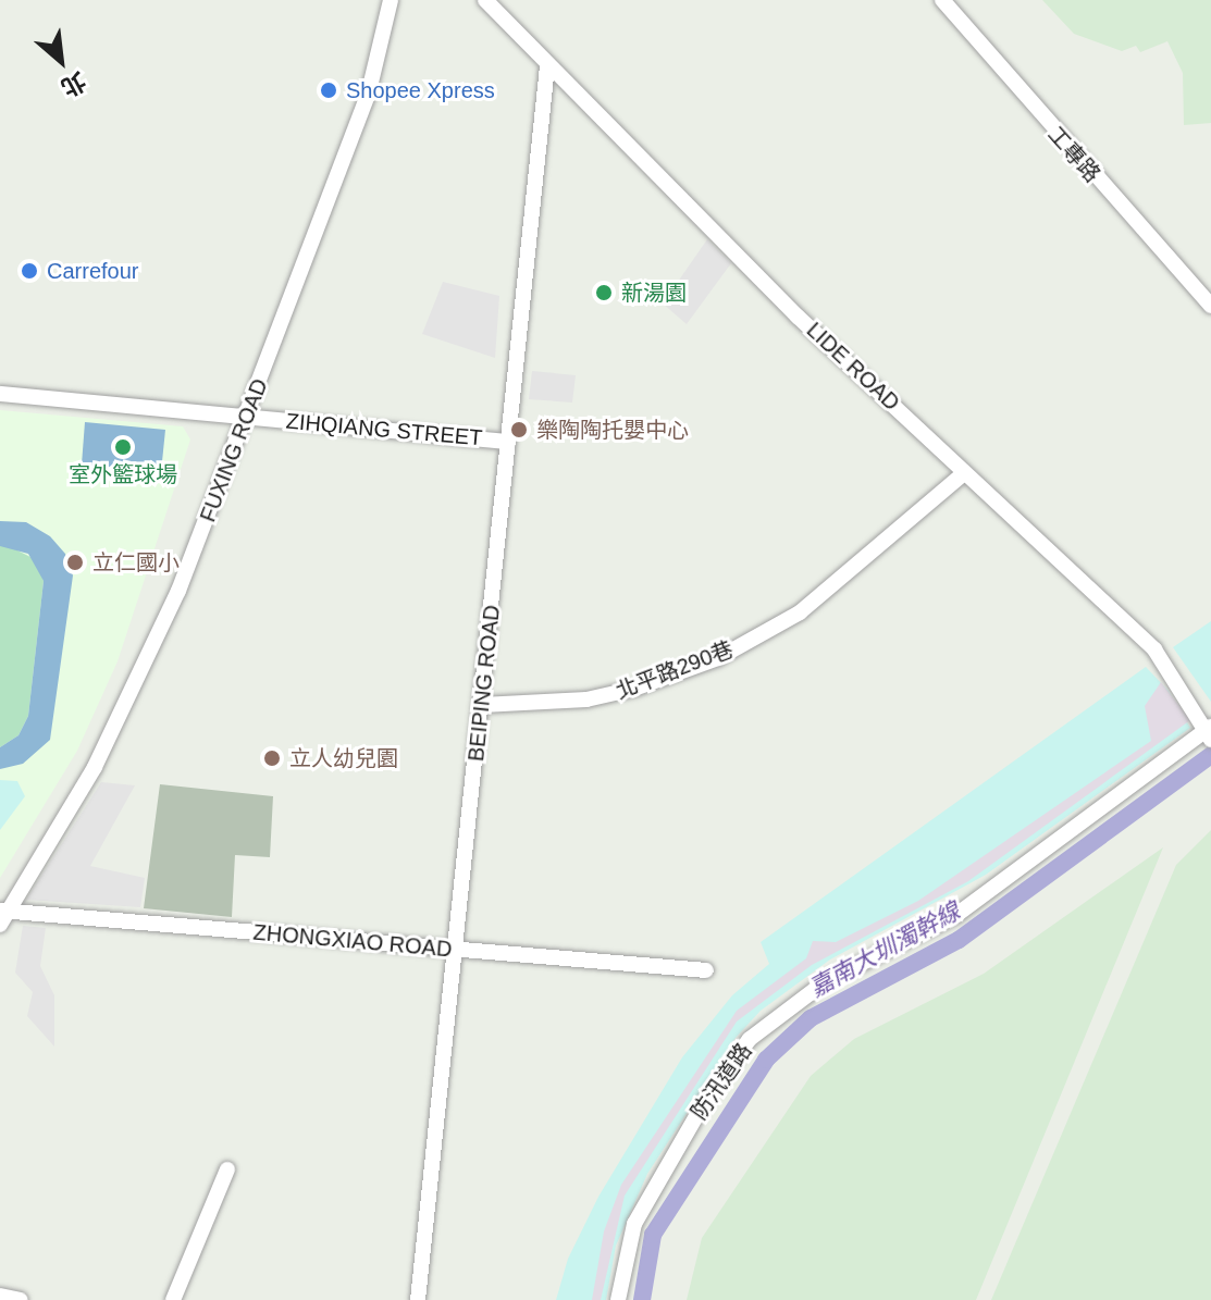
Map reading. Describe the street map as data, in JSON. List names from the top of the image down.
{
  "streets": {
    "street": [
      "工專路",
      "LIDE ROAD",
      "ZIHQIANG STREET",
      "FUXING ROAD",
      "北平路290巷",
      "BEIPING ROAD",
      "ZHONGXIAO ROAD",
      "防汛道路"
    ]
  },
  "crossings": [
    ["LIDE ROAD", "北平路290巷"],
    ["LIDE ROAD", "BEIPING ROAD"],
    ["LIDE ROAD", "防汛道路"],
    ["ZIHQIANG STREET", "FUXING ROAD"],
    ["ZIHQIANG STREET", "BEIPING ROAD"],
    ["FUXING ROAD", "ZHONGXIAO ROAD"],
    ["北平路290巷", "BEIPING ROAD"],
    ["BEIPING ROAD", "ZHONGXIAO ROAD"]
  ],
  "water": ["嘉南大圳濁幹線"],
  "places": [
    "Shopee Xpress",
    "Carrefour",
    "新湯園",
    "樂陶陶托嬰中心",
    "室外籃球場",
    "立仁國小",
    "立人幼兒園"
  ],
  "north": "bottom right"
}
